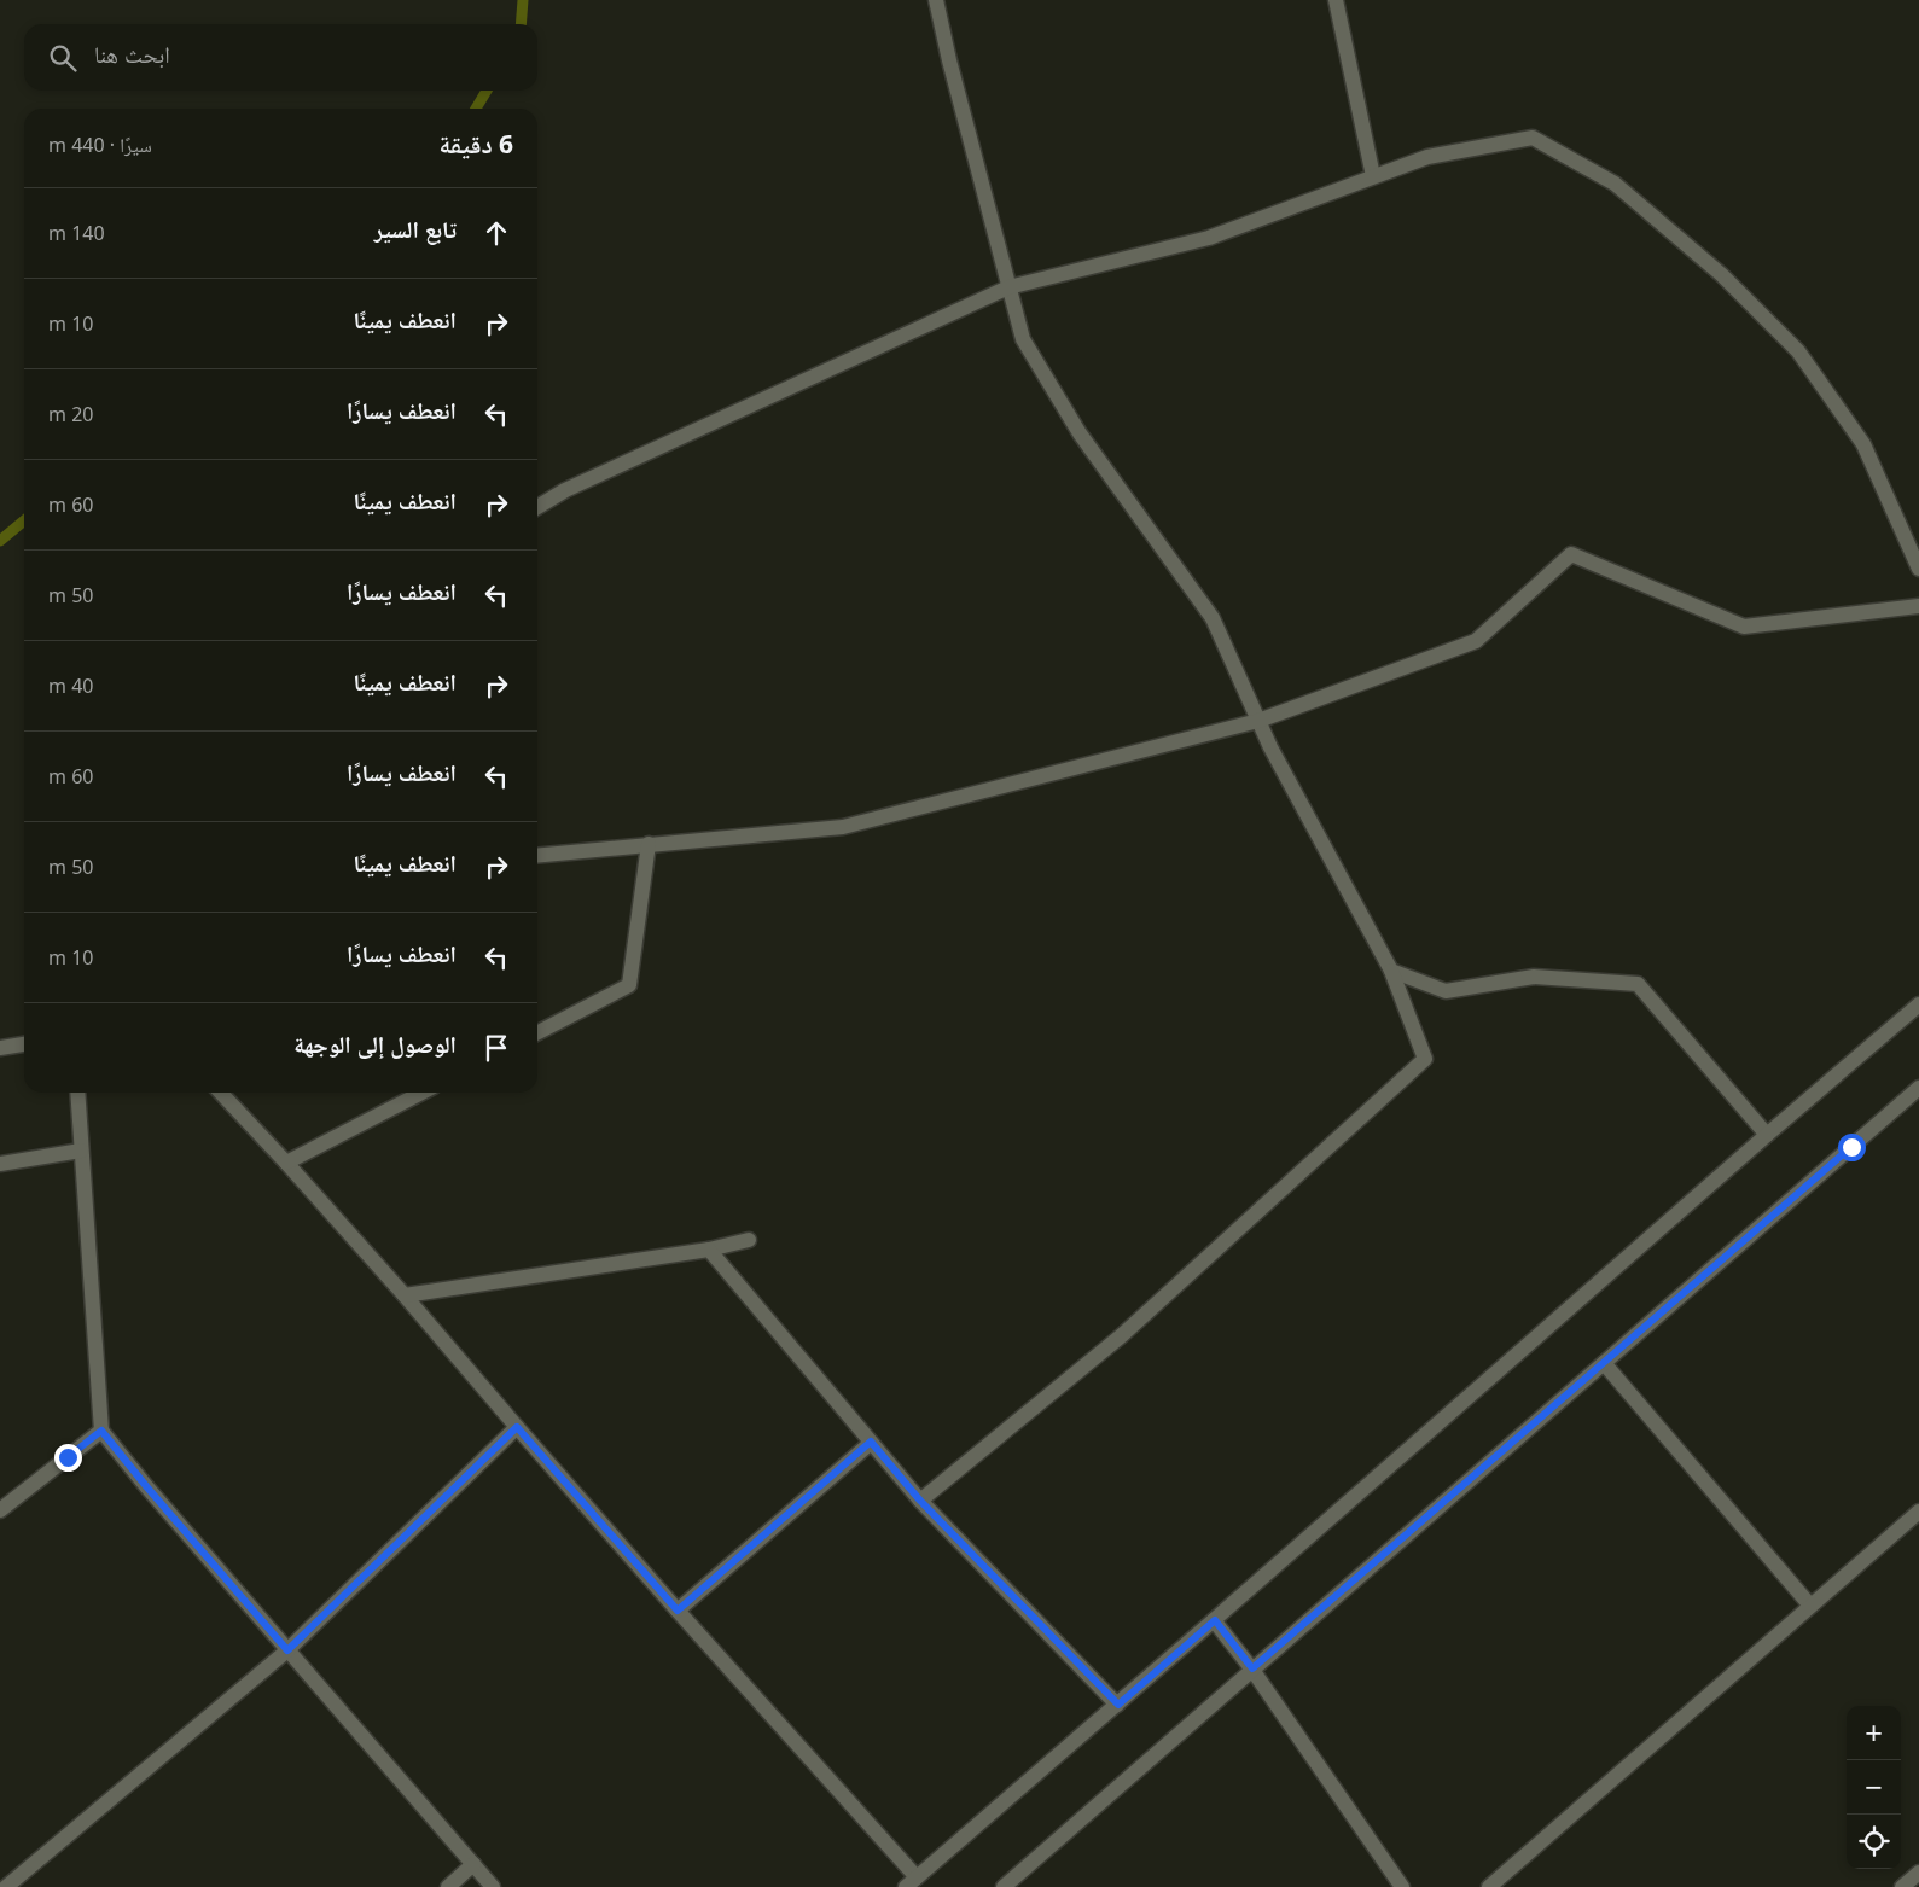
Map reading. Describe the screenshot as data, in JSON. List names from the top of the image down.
{
  "page": {
    "search": "ابحث هنا",
    "heading": ["6 دقيقة", "سيرًا · 440 m"],
    "list": [
      ["تابع السير", "140 m"],
      ["انعطف يمينًا", "10 m"],
      ["انعطف يسارًا", "20 m"],
      ["انعطف يمينًا", "60 m"],
      ["انعطف يسارًا", "50 m"],
      ["انعطف يمينًا", "40 m"],
      ["انعطف يسارًا", "60 m"],
      ["انعطف يمينًا", "50 m"],
      ["انعطف يسارًا", "10 m"],
      "الوصول إلى الوجهة"
    ],
    "map_buttons": ["+", "−"]
  }
}
